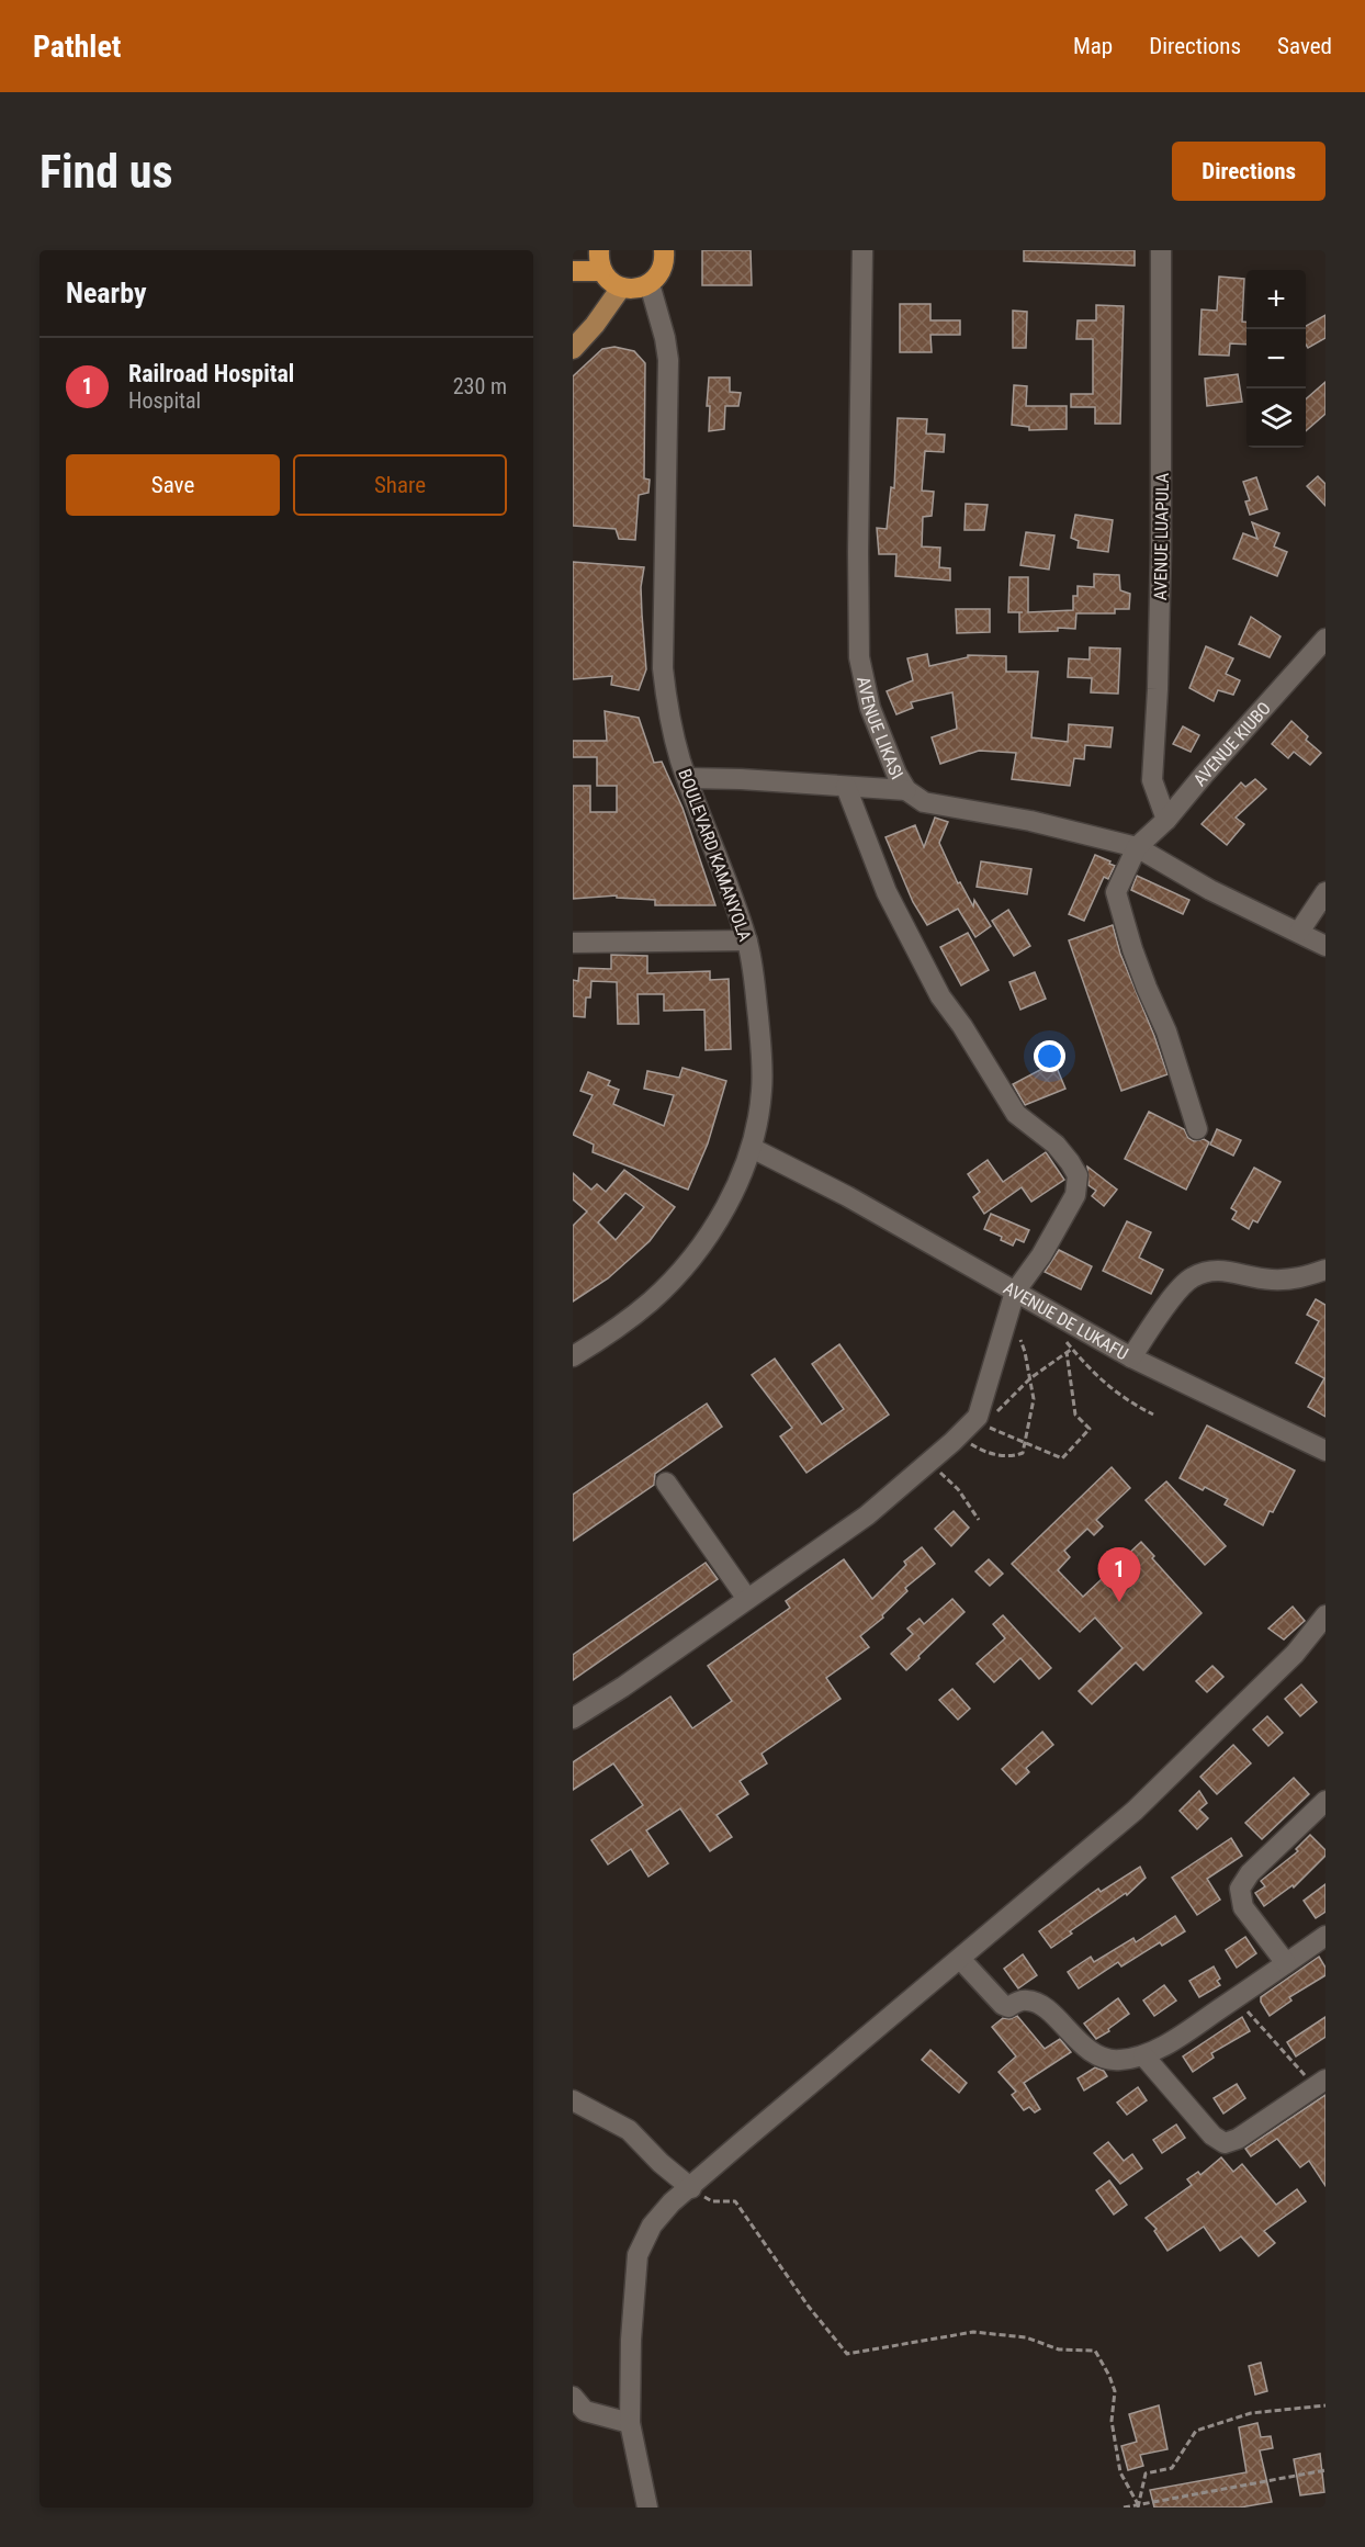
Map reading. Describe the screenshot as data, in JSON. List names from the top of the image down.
{
  "streets": {
    "street": [
      "AVENUE LUAPULA",
      "AVENUE LIKASI",
      "AVENUE KIUBO",
      "BOULEVARD KAMANYOLA",
      "AVENUE DE LUKAFU"
    ]
  },
  "crossings": [
    ["AVENUE LUAPULA", "AVENUE KIUBO"],
    ["AVENUE LIKASI", "AVENUE KIUBO"],
    ["BOULEVARD KAMANYOLA", "AVENUE DE LUKAFU"]
  ],
  "page": {
    "header": "Pathlet",
    "nav": ["Map", "Directions", "Saved"],
    "buttons": [
      "Directions",
      ["Save", "Share"]
    ],
    "title": "Find us",
    "heading": "Nearby",
    "map_buttons": ["+", "−"],
    "list": [
      {
        "mark": "1",
        "name": "Railroad Hospital",
        "note": "Hospital",
        "value": "230 m"
      }
    ],
    "pins": "1"
  }
}
